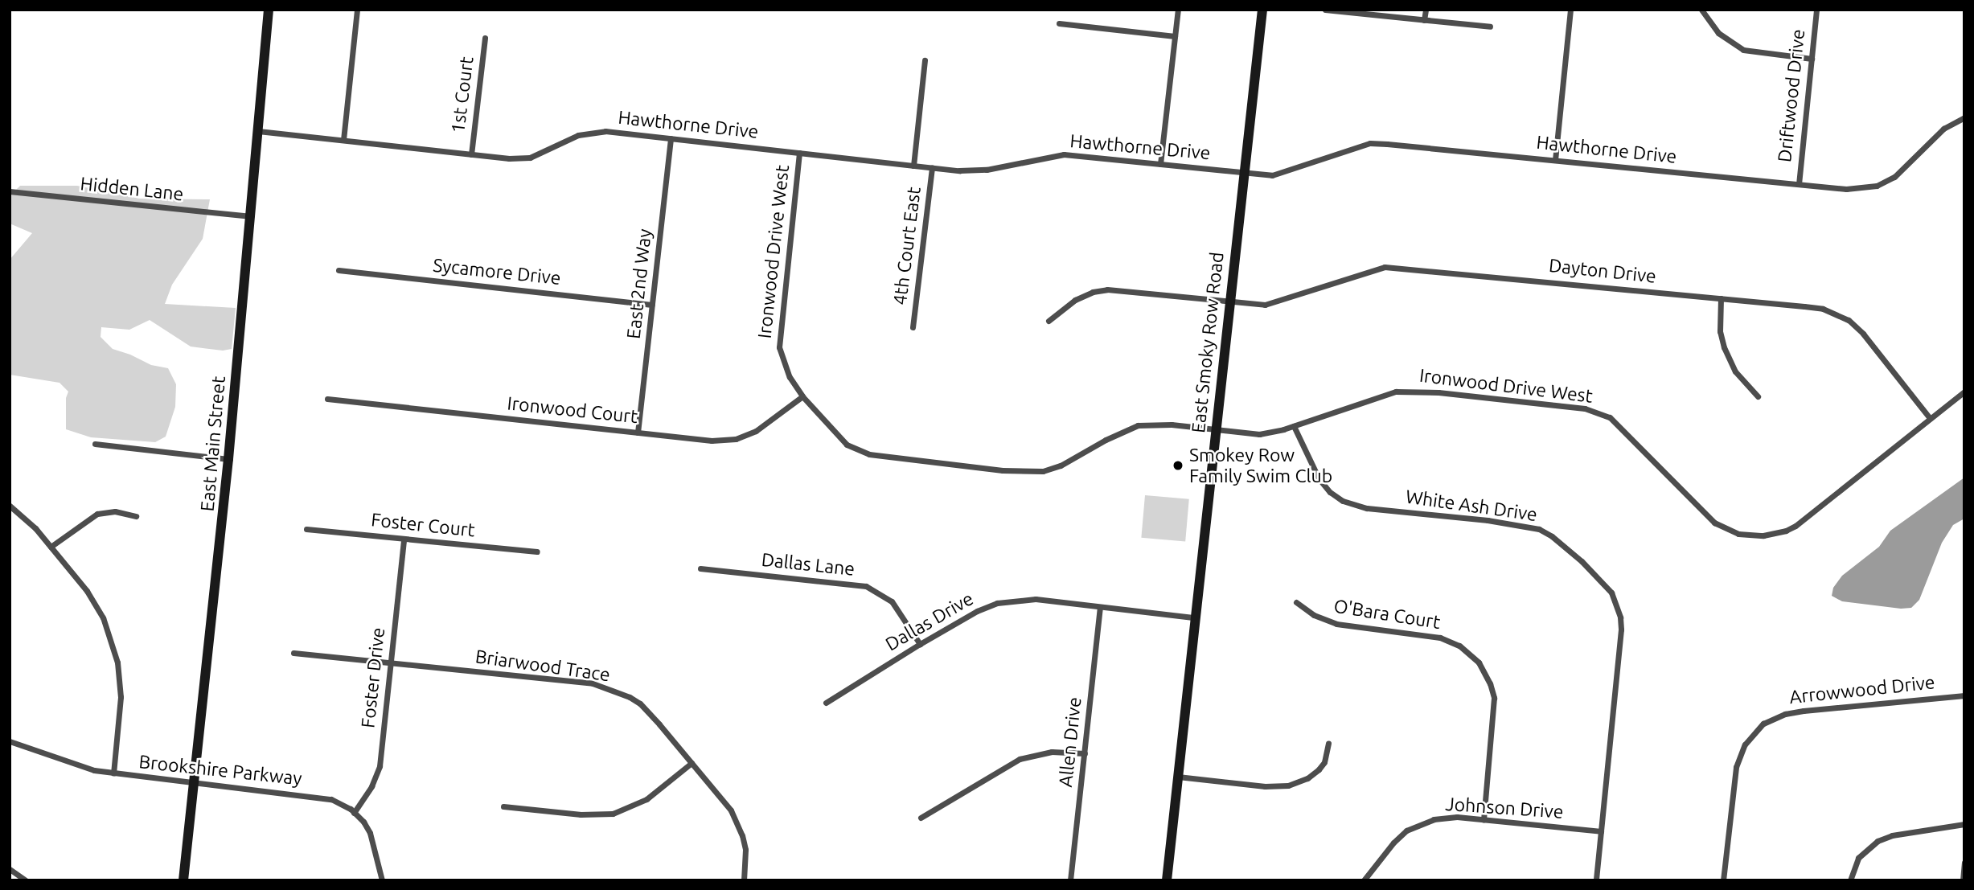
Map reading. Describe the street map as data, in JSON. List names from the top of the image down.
{
  "streets": {
    "street": [
      "1st Court",
      "Driftwood Drive",
      "Hawthorne Drive",
      "Hidden Lane",
      "4th Court East",
      "Ironwood Drive West",
      "Dayton Drive",
      "Sycamore Drive",
      "East 2nd Way",
      "East Smoky Row Road",
      "Ironwood Court",
      "East Main Street",
      "White Ash Drive",
      "Foster Court",
      "Dallas Lane",
      "O'Bara Court",
      "Dallas Drive",
      "Briarwood Trace",
      "Foster Drive",
      "Arrowwood Drive",
      "Allen Drive",
      "Brookshire Parkway",
      "Johnson Drive"
    ]
  },
  "crossings": [
    ["1st Court", "Hawthorne Drive"],
    ["Driftwood Drive", "Hawthorne Drive"],
    ["Hawthorne Drive", "4th Court East"],
    ["Hawthorne Drive", "Ironwood Drive West"],
    ["Hawthorne Drive", "East 2nd Way"],
    ["Hawthorne Drive", "East Smoky Row Road"],
    ["Hawthorne Drive", "East Main Street"],
    ["Hidden Lane", "East Main Street"],
    ["Ironwood Drive West", "Dayton Drive"],
    ["Ironwood Drive West", "East Smoky Row Road"],
    ["Ironwood Drive West", "Ironwood Court"],
    ["Ironwood Drive West", "White Ash Drive"],
    ["Dayton Drive", "East Smoky Row Road"],
    ["Sycamore Drive", "East 2nd Way"],
    ["East 2nd Way", "Ironwood Court"],
    ["East Smoky Row Road", "Dallas Drive"],
    ["East Main Street", "Brookshire Parkway"],
    ["White Ash Drive", "Johnson Drive"],
    ["Foster Court", "Foster Drive"],
    ["Dallas Lane", "Dallas Drive"],
    ["O'Bara Court", "Johnson Drive"],
    ["Dallas Drive", "Allen Drive"],
    ["Briarwood Trace", "Foster Drive"],
    ["Foster Drive", "Brookshire Parkway"]
  ],
  "places": ["Smokey Row Family Swim Club"]
}
